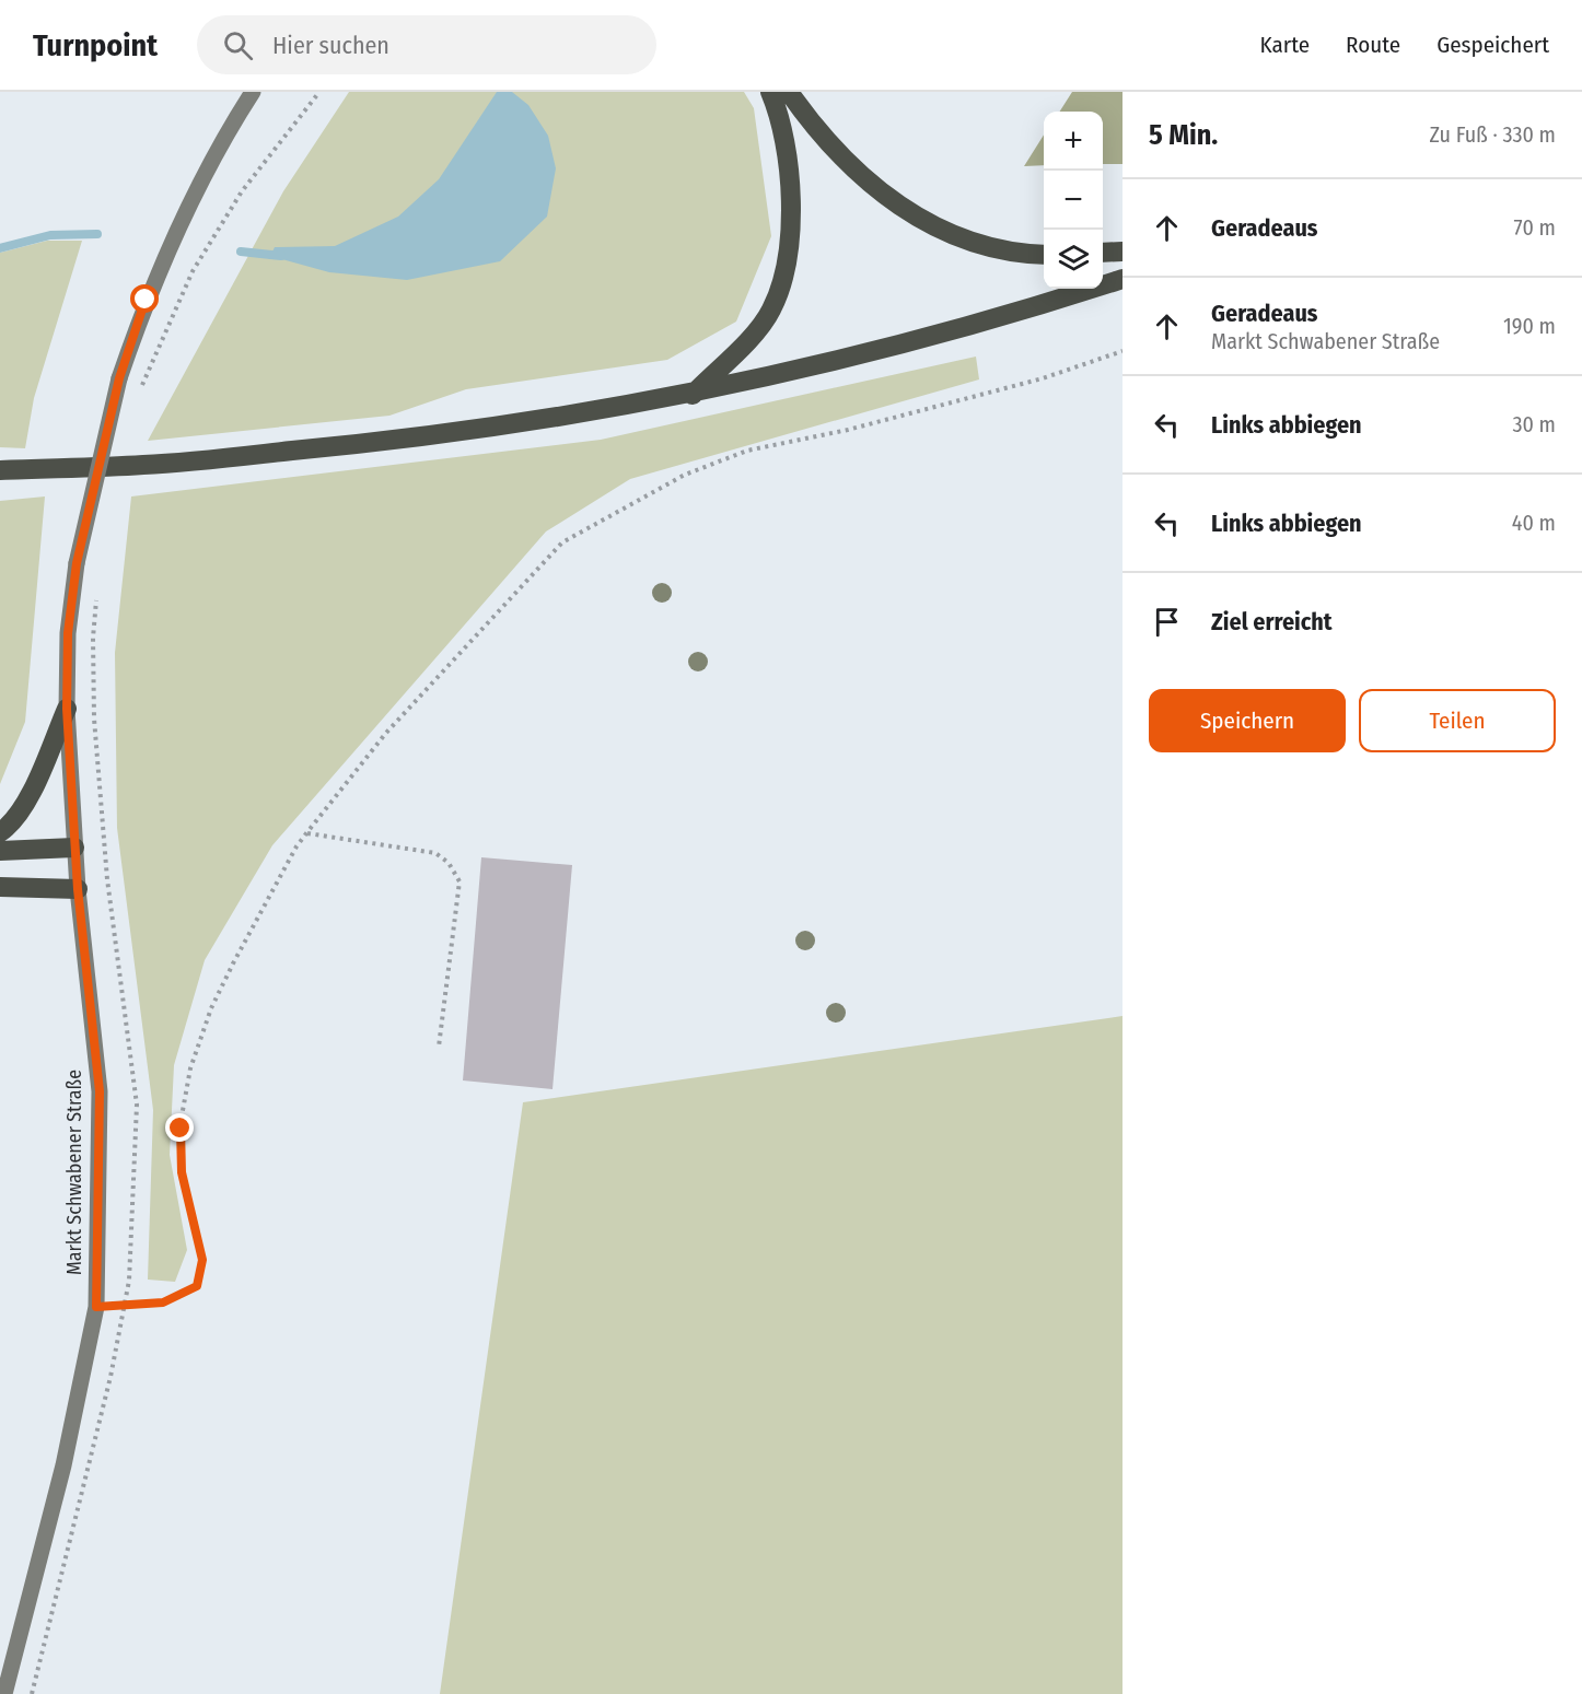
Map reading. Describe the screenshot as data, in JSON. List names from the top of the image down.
{
  "streets": {
    "main road": ["Markt Schwabener Straße"]
  },
  "page": {
    "header": "Turnpoint",
    "search": "Hier suchen",
    "nav": ["Karte", "Route", "Gespeichert"],
    "heading": ["5 Min.", "Zu Fuß · 330 m"],
    "map_buttons": ["+", "−"],
    "list": [
      ["Geradeaus", "70 m"],
      ["Geradeaus", "Markt Schwabener Straße", "190 m"],
      ["Links abbiegen", "30 m"],
      ["Links abbiegen", "40 m"],
      "Ziel erreicht"
    ],
    "buttons": ["Speichern", "Teilen"]
  }
}
